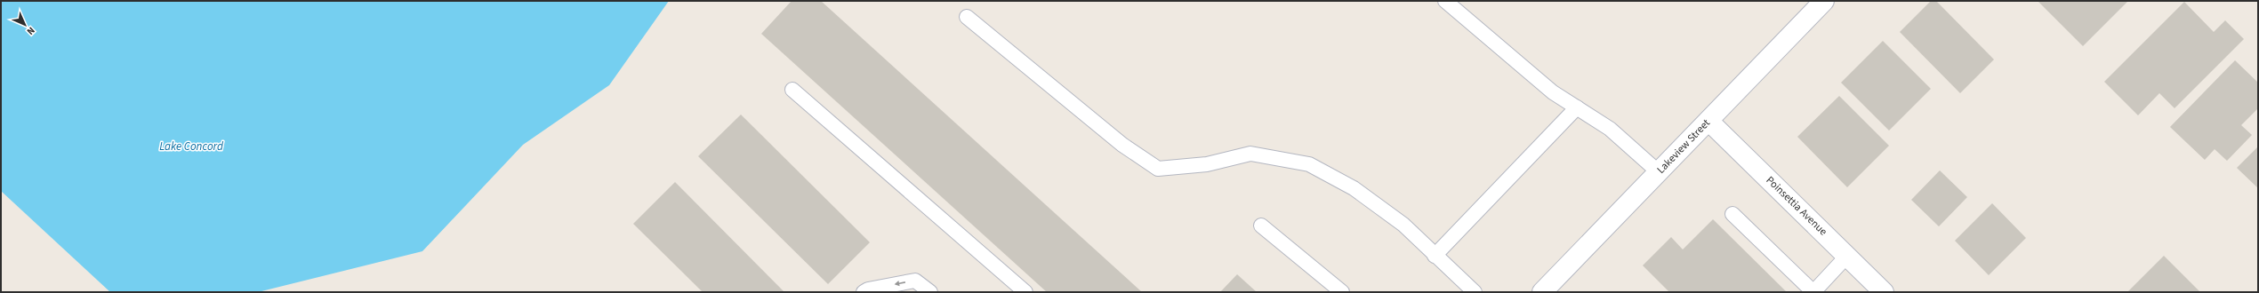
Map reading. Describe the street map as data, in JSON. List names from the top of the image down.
{
  "streets": {
    "street": ["Lakeview Street", "Poinsettia Avenue"]
  },
  "crossings": [
    ["Lakeview Street", "Poinsettia Avenue"]
  ],
  "water": ["Lake Concord"],
  "north": "bottom right"
}
